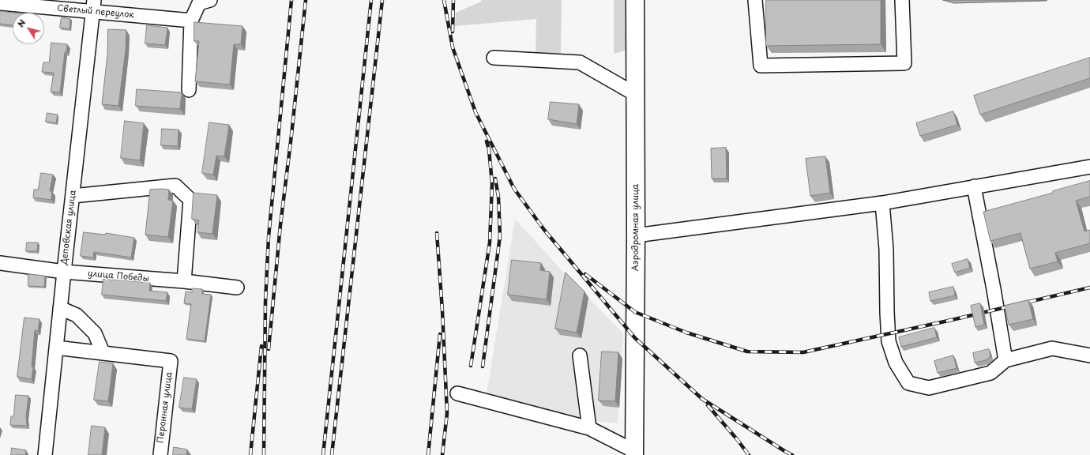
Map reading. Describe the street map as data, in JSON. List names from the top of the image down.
{
  "streets": {
    "main road": ["Аэродромная улица"],
    "street": [
      "Светлый переулок",
      "Деповская улица",
      "улица Победы",
      "Перонная улица"
    ]
  },
  "crossings": [
    ["Светлый переулок", "Деповская улица"],
    ["Деповская улица", "улица Победы"]
  ],
  "north": "top left"
}
